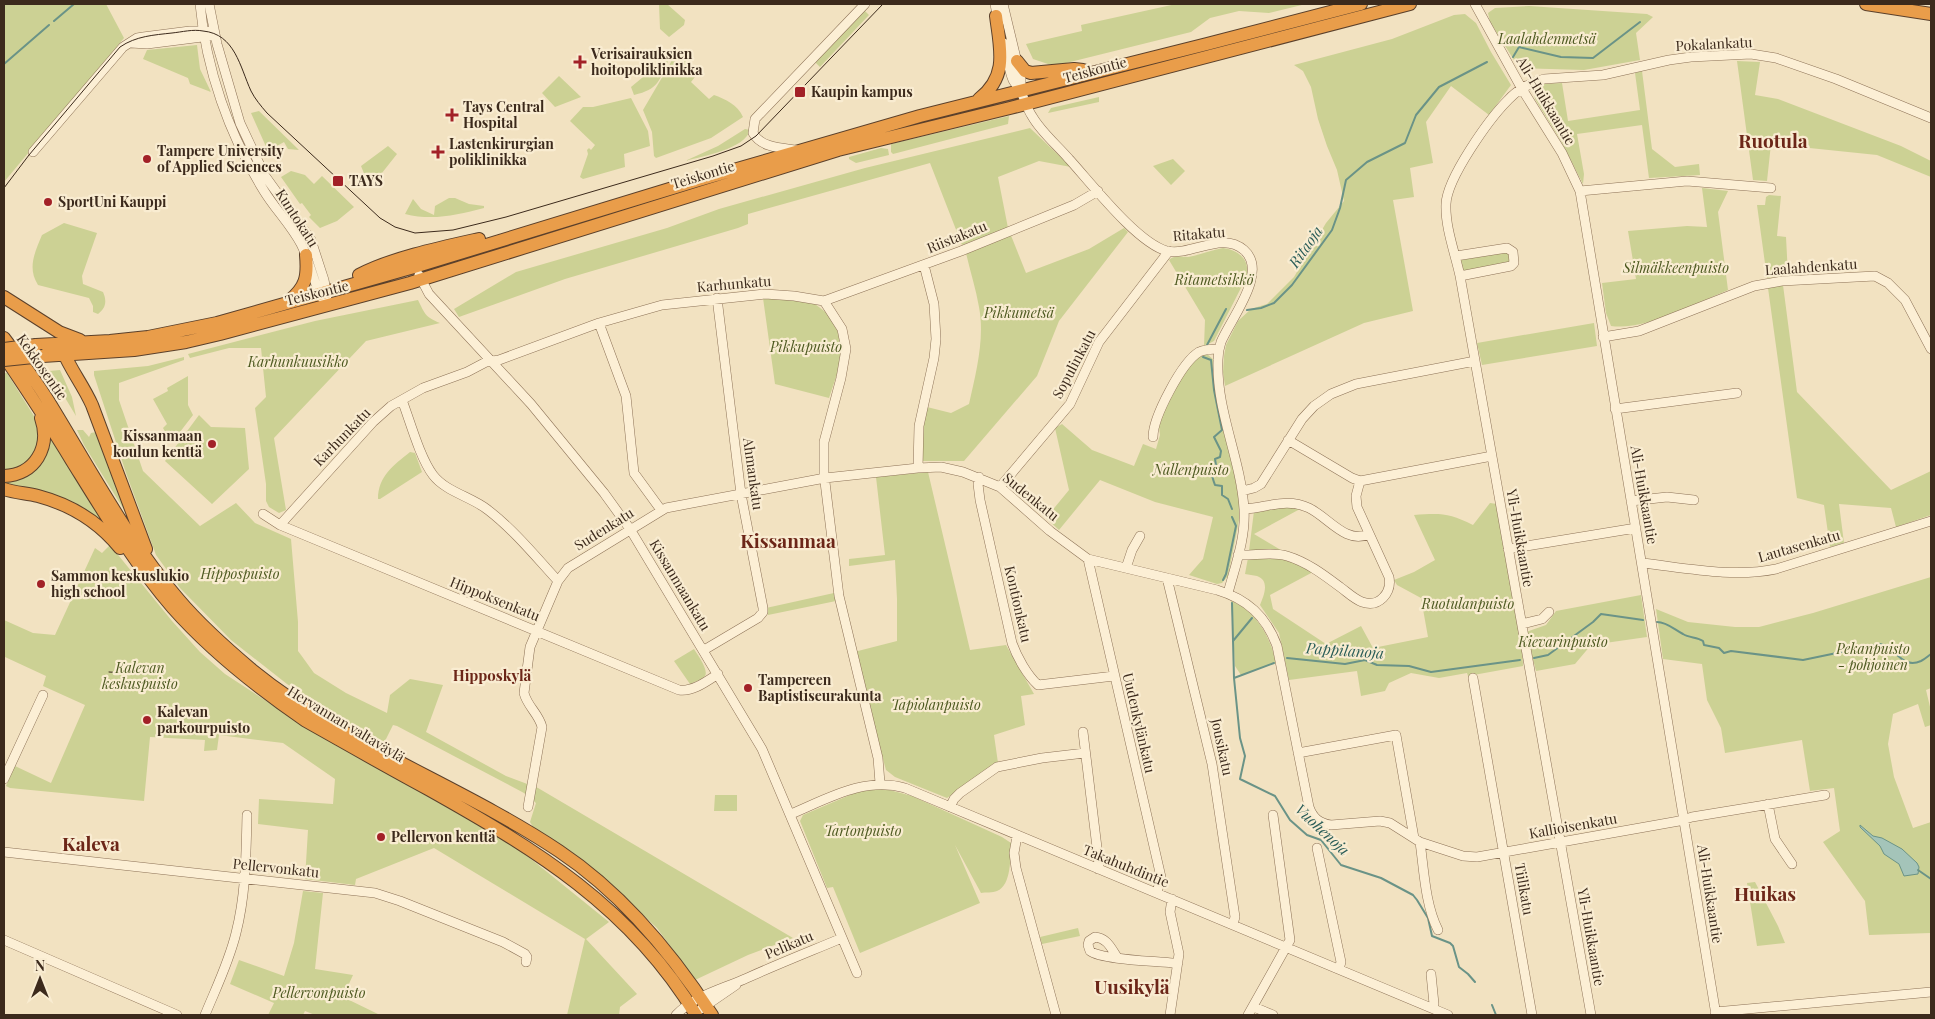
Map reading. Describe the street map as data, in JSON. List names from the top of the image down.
{
  "streets": {
    "highway": ["Teiskontie", "Kekkosentie", "Hervannan valtaväylä"],
    "street": [
      "Pokalankatu",
      "Ali-Huikkaantie",
      "Kuntokatu",
      "Ritakatu",
      "Riistakatu",
      "Laalahdenkatu",
      "Karhunkatu",
      "Sopulinkatu",
      "Ahmankatu",
      "Sudenkatu",
      "Yli-Huikkaantie",
      "Lautasenkatu",
      "Kissanmaankatu",
      "Hippoksenkatu",
      "Kontionkatu",
      "Uudenkylänkatu",
      "Jousikatu",
      "Kallioisenkatu",
      "Takahuhdintie",
      "Pellervonkatu",
      "Tiilikatu",
      "Pelikatu"
    ]
  },
  "crossings": [
    ["Pokalankatu", "Ali-Huikkaantie"],
    ["Pokalankatu", "Yli-Huikkaantie"],
    ["Teiskontie", "Kuntokatu"],
    ["Teiskontie", "Ritakatu"],
    ["Teiskontie", "Kissanmaankatu"],
    ["Ali-Huikkaantie", "Laalahdenkatu"],
    ["Ali-Huikkaantie", "Yli-Huikkaantie"],
    ["Ali-Huikkaantie", "Lautasenkatu"],
    ["Ali-Huikkaantie", "Kallioisenkatu"],
    ["Ritakatu", "Riistakatu"],
    ["Ritakatu", "Sopulinkatu"],
    ["Ritakatu", "Sudenkatu"],
    ["Riistakatu", "Karhunkatu"],
    ["Karhunkatu", "Ahmankatu"],
    ["Karhunkatu", "Kissanmaankatu"],
    ["Karhunkatu", "Hippoksenkatu"],
    ["Sopulinkatu", "Sudenkatu"],
    ["Kekkosentie", "Hervannan valtaväylä"],
    ["Ahmankatu", "Sudenkatu"],
    ["Ahmankatu", "Kissanmaankatu"],
    ["Sudenkatu", "Kissanmaankatu"],
    ["Sudenkatu", "Hippoksenkatu"],
    ["Sudenkatu", "Kontionkatu"],
    ["Sudenkatu", "Uudenkylänkatu"],
    ["Sudenkatu", "Jousikatu"],
    ["Sudenkatu", "Kallioisenkatu"],
    ["Yli-Huikkaantie", "Kallioisenkatu"],
    ["Kissanmaankatu", "Hippoksenkatu"],
    ["Kissanmaankatu", "Takahuhdintie"],
    ["Kissanmaankatu", "Pelikatu"],
    ["Kontionkatu", "Uudenkylänkatu"],
    ["Uudenkylänkatu", "Takahuhdintie"],
    ["Hervannan valtaväylä", "Pelikatu"],
    ["Jousikatu", "Takahuhdintie"],
    ["Kallioisenkatu", "Tiilikatu"]
  ],
  "districts": [
    "Ruotula",
    "Kissanmaa",
    "Hipposkylä",
    "Kaleva",
    "Huikas",
    "Uusikylä"
  ],
  "water": ["Ritaoja", "Pappilanoja", "Vuohenoja"],
  "parks": [
    "Laalahdenmetsä",
    "Silmäkkeenpuisto",
    "Ritametsikkö",
    "Pikkumetsä",
    "Pikkupuisto",
    "Karhunkuusikko",
    "Nallenpuisto",
    "Hippospuisto",
    "Ruotulanpuisto",
    "Kievarinpuisto",
    "Pekanpuisto - pohjoinen",
    "Kalevan keskuspuisto",
    "Tapiolanpuisto",
    "Tartonpuisto",
    "Pellervonpuisto"
  ],
  "places": {
    "health": ["Verisairauksien hoitopoliklinikka", "Tays Central Hospital", "Lastenkirurgian poliklinikka"],
    "transit": ["Kaupin kampus", "TAYS"],
    "other": [
      "Tampere University of Applied Sciences",
      "SportUni Kauppi",
      "Kissanmaan koulun kenttä",
      "Sammon keskuslukio high school",
      "Tampereen Baptistiseurakunta",
      "Kalevan parkourpuisto",
      "Pellervon kenttä"
    ]
  },
  "north": "top"
}
